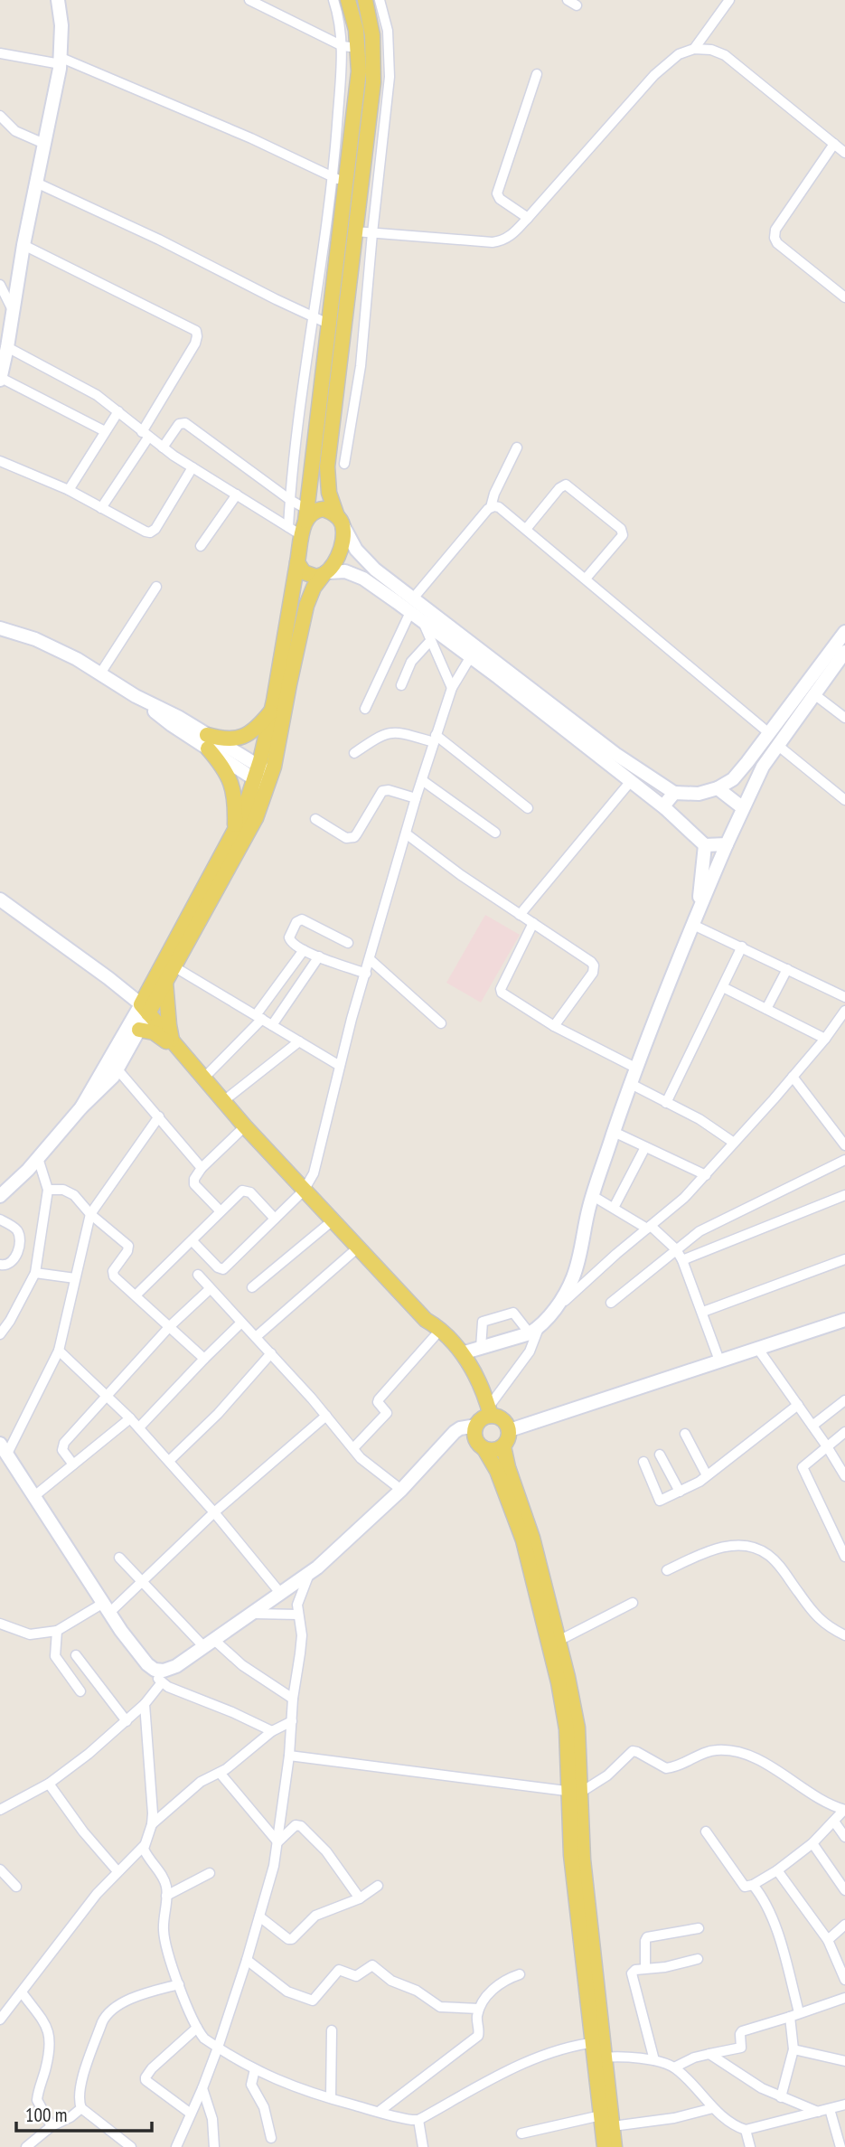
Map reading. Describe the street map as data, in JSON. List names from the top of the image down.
{
  "scale_bar": "100 m"
}
